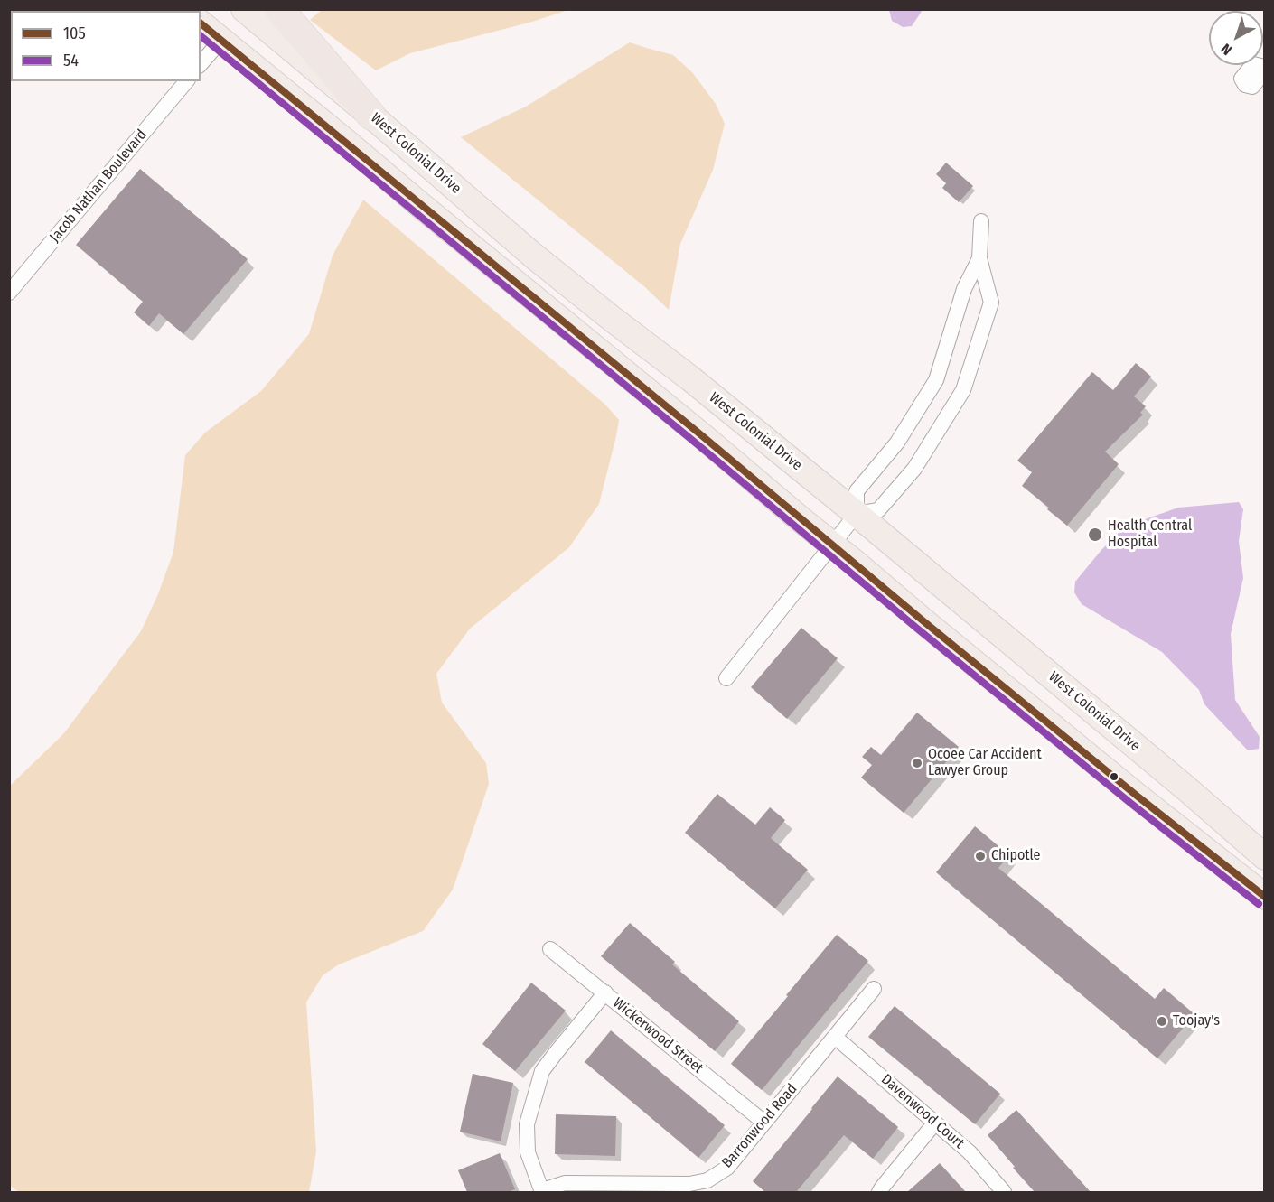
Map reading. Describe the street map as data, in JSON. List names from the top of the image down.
{
  "streets": {
    "highway": ["West Colonial Drive"],
    "street": [
      "Jacob Nathan Boulevard",
      "Wickerwood Street",
      "Davenwood Court",
      "Barronwood Road"
    ]
  },
  "crossings": [
    ["Wickerwood Street", "Barronwood Road"],
    ["Davenwood Court", "Barronwood Road"]
  ],
  "places": [
    "Health Central Hospital",
    "Ocoee Car Accident Lawyer Group",
    "Chipotle",
    "Toojay's"
  ],
  "lines": ["transit line 105", "transit line 54"],
  "legend": ["105", "54"],
  "north": "bottom left"
}
